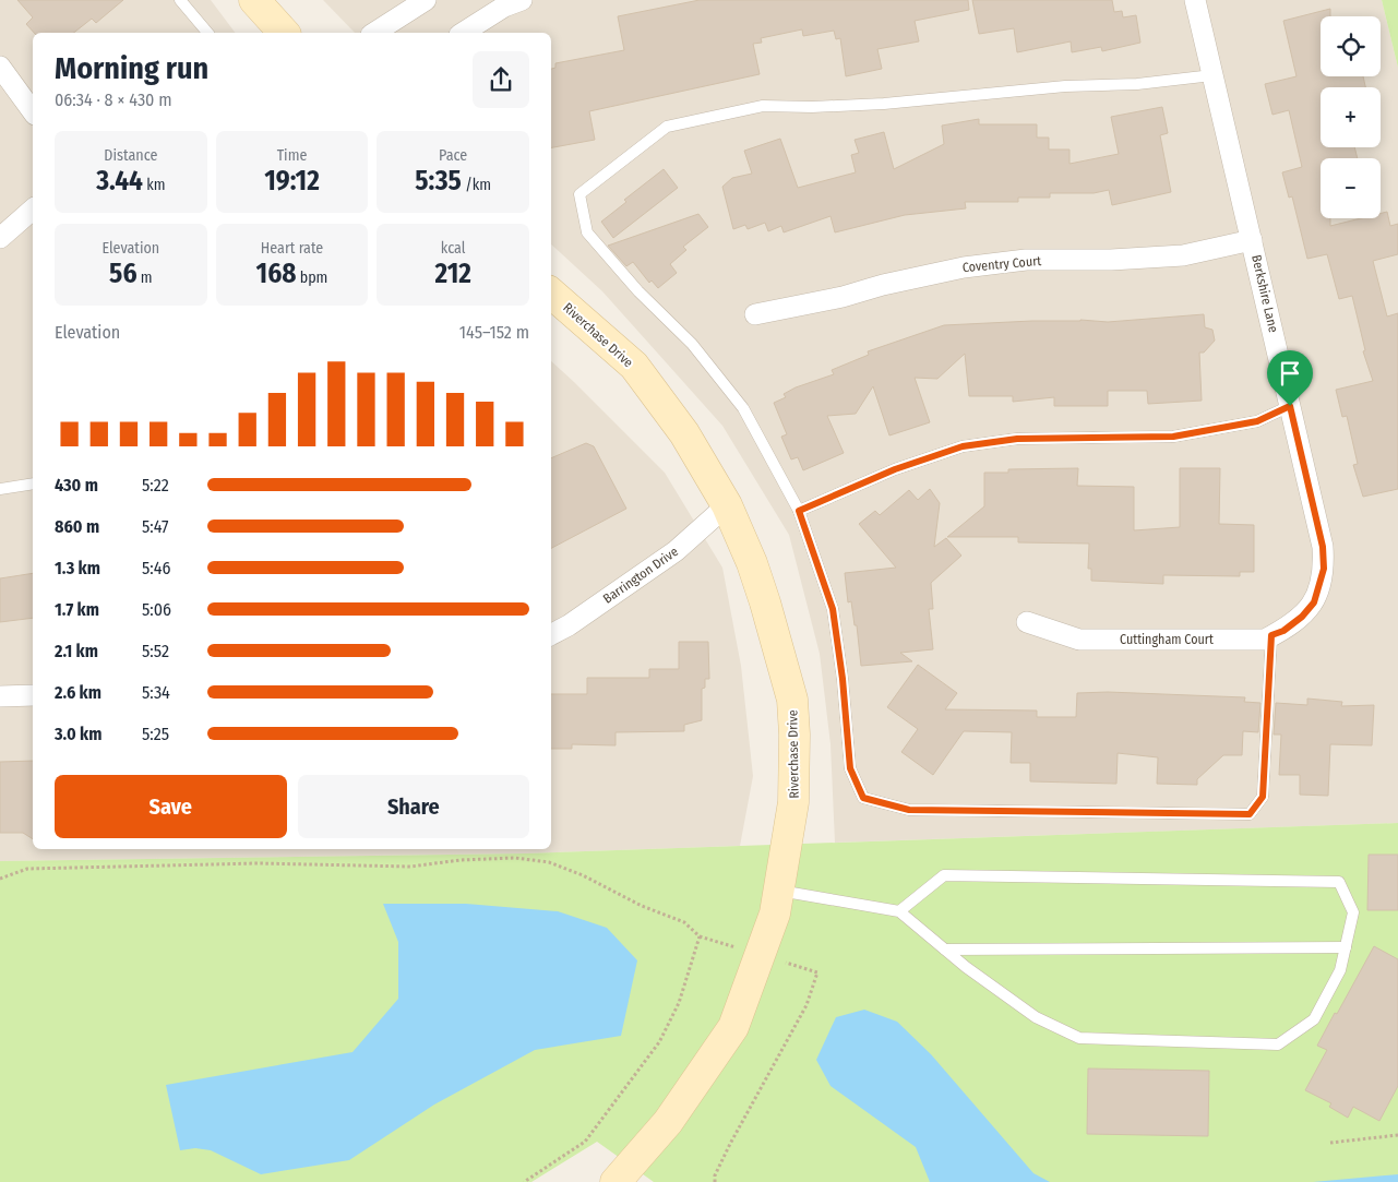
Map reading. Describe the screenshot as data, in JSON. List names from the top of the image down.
{
  "streets": {
    "street": [
      "Coventry Court",
      "Berkshire Lane",
      "Riverchase Drive",
      "Barrington Drive",
      "Cuttingham Court"
    ]
  },
  "crossings": [
    ["Coventry Court", "Berkshire Lane"],
    ["Berkshire Lane", "Cuttingham Court"],
    ["Riverchase Drive", "Barrington Drive"]
  ],
  "page": {
    "map_buttons": ["+", "−"],
    "heading": ["Morning run", "06:34 · 8 × 430 m"],
    "stats": [
      ["Distance", "3.44 km"],
      ["Time", "19:12"],
      ["Pace", "5:35 /km"],
      ["Elevation", "56 m"],
      ["Heart rate", "168 bpm"],
      ["kcal", "212"]
    ],
    "chart": ["Elevation", "145–152 m"],
    "list": [
      {
        "name": "430 m",
        "note": "5:22"
      },
      {
        "name": "860 m",
        "note": "5:47"
      },
      {
        "name": "1.3 km",
        "note": "5:46"
      },
      {
        "name": "1.7 km",
        "note": "5:06"
      },
      {
        "name": "2.1 km",
        "note": "5:52"
      },
      {
        "name": "2.6 km",
        "note": "5:34"
      },
      {
        "name": "3.0 km",
        "note": "5:25"
      }
    ],
    "buttons": ["Save", "Share"]
  }
}
